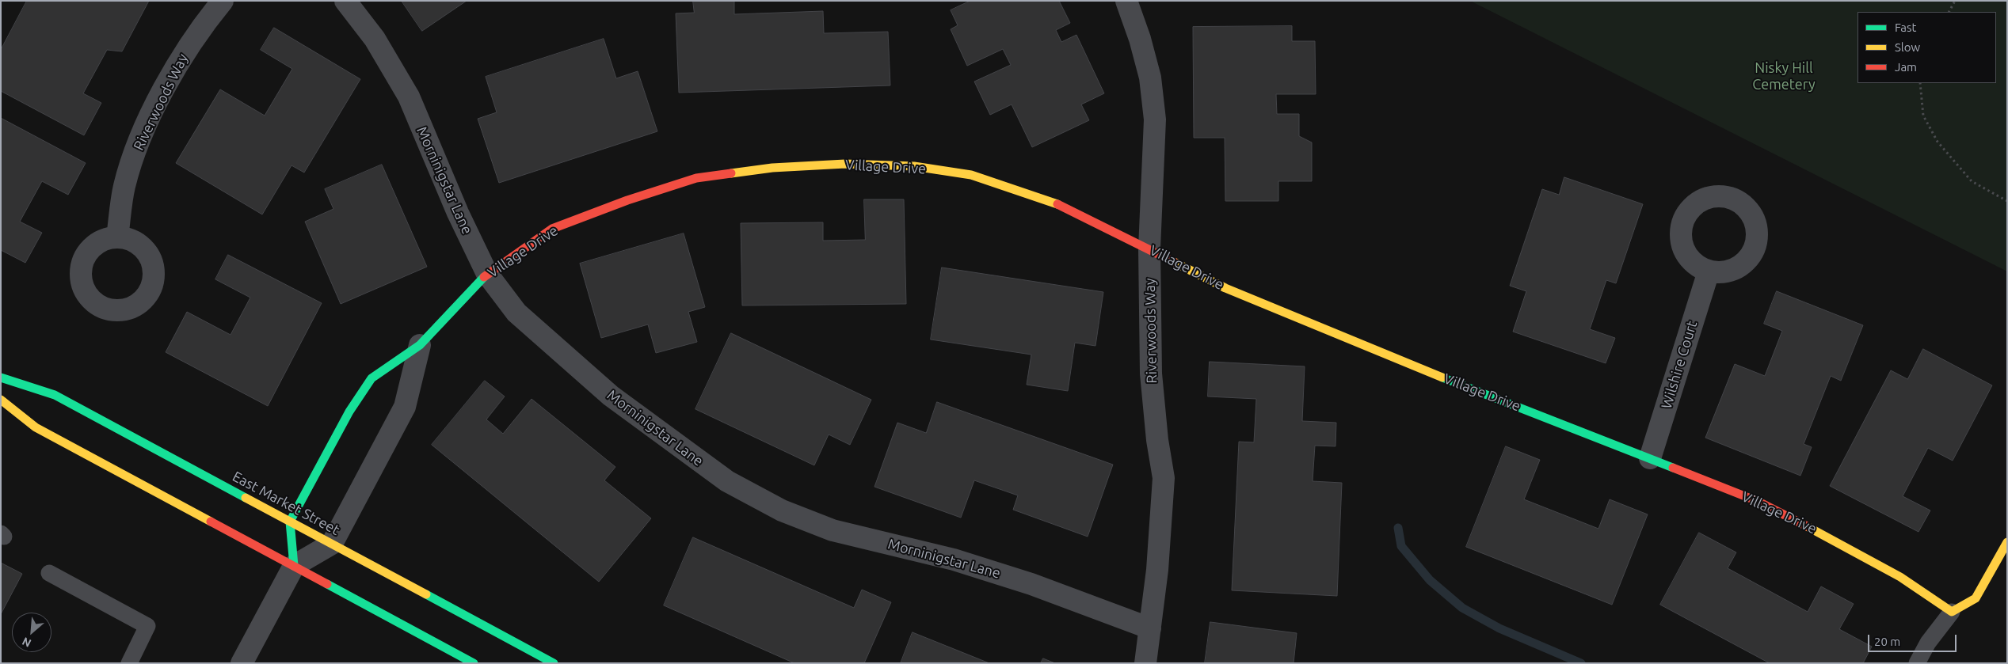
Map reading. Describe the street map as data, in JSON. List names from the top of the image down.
{
  "streets": {
    "street": [
      "Riverwoods Way",
      "Village Drive",
      "Morninigstar Lane",
      "Wilshire Court",
      "East Market Street"
    ]
  },
  "crossings": [
    ["Riverwoods Way", "Village Drive"],
    ["Riverwoods Way", "Morninigstar Lane"],
    ["Village Drive", "Morninigstar Lane"],
    ["Village Drive", "Wilshire Court"],
    ["Village Drive", "East Market Street"]
  ],
  "parks": ["Nisky Hill Cemetery"],
  "legend": ["Fast", "Slow", "Jam"],
  "scale_bar": "20 m",
  "north": "bottom left"
}
